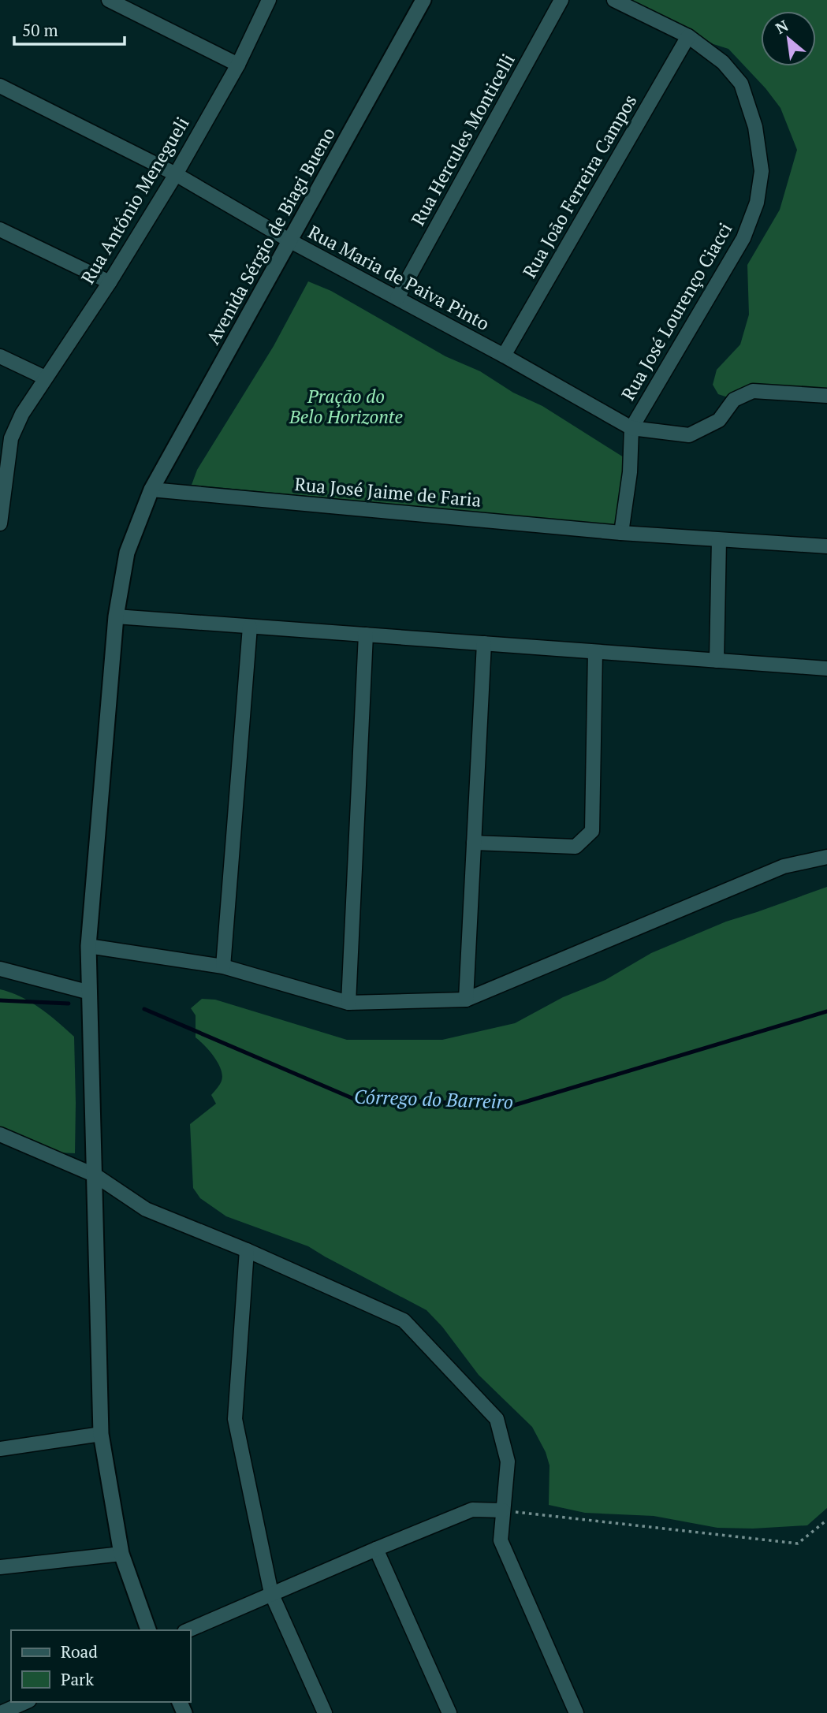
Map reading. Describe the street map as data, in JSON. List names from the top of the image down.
{
  "streets": {
    "street": [
      "Rua Hercules Monticelli",
      "Rua João Ferreira Campos",
      "Rua Antônio Menegueli",
      "Avenida Sérgio de Biagi Bueno",
      "Rua Maria de Paiva Pinto",
      "Rua José Lourenço Ciacci",
      "Rua José Jaime de Faria"
    ]
  },
  "crossings": [
    ["Rua Hercules Monticelli", "Rua Maria de Paiva Pinto"],
    ["Rua João Ferreira Campos", "Rua Maria de Paiva Pinto"],
    ["Rua João Ferreira Campos", "Rua José Lourenço Ciacci"],
    ["Rua Antônio Menegueli", "Rua Maria de Paiva Pinto"],
    ["Avenida Sérgio de Biagi Bueno", "Rua Maria de Paiva Pinto"],
    ["Avenida Sérgio de Biagi Bueno", "Rua José Jaime de Faria"],
    ["Rua Maria de Paiva Pinto", "Rua José Lourenço Ciacci"],
    ["Rua José Lourenço Ciacci", "Rua José Jaime de Faria"]
  ],
  "water": ["Córrego do Barreiro"],
  "parks": ["Pração do Belo Horizonte"],
  "legend": ["Road", "Park"],
  "scale_bar": "50 m",
  "north": "top left"
}
